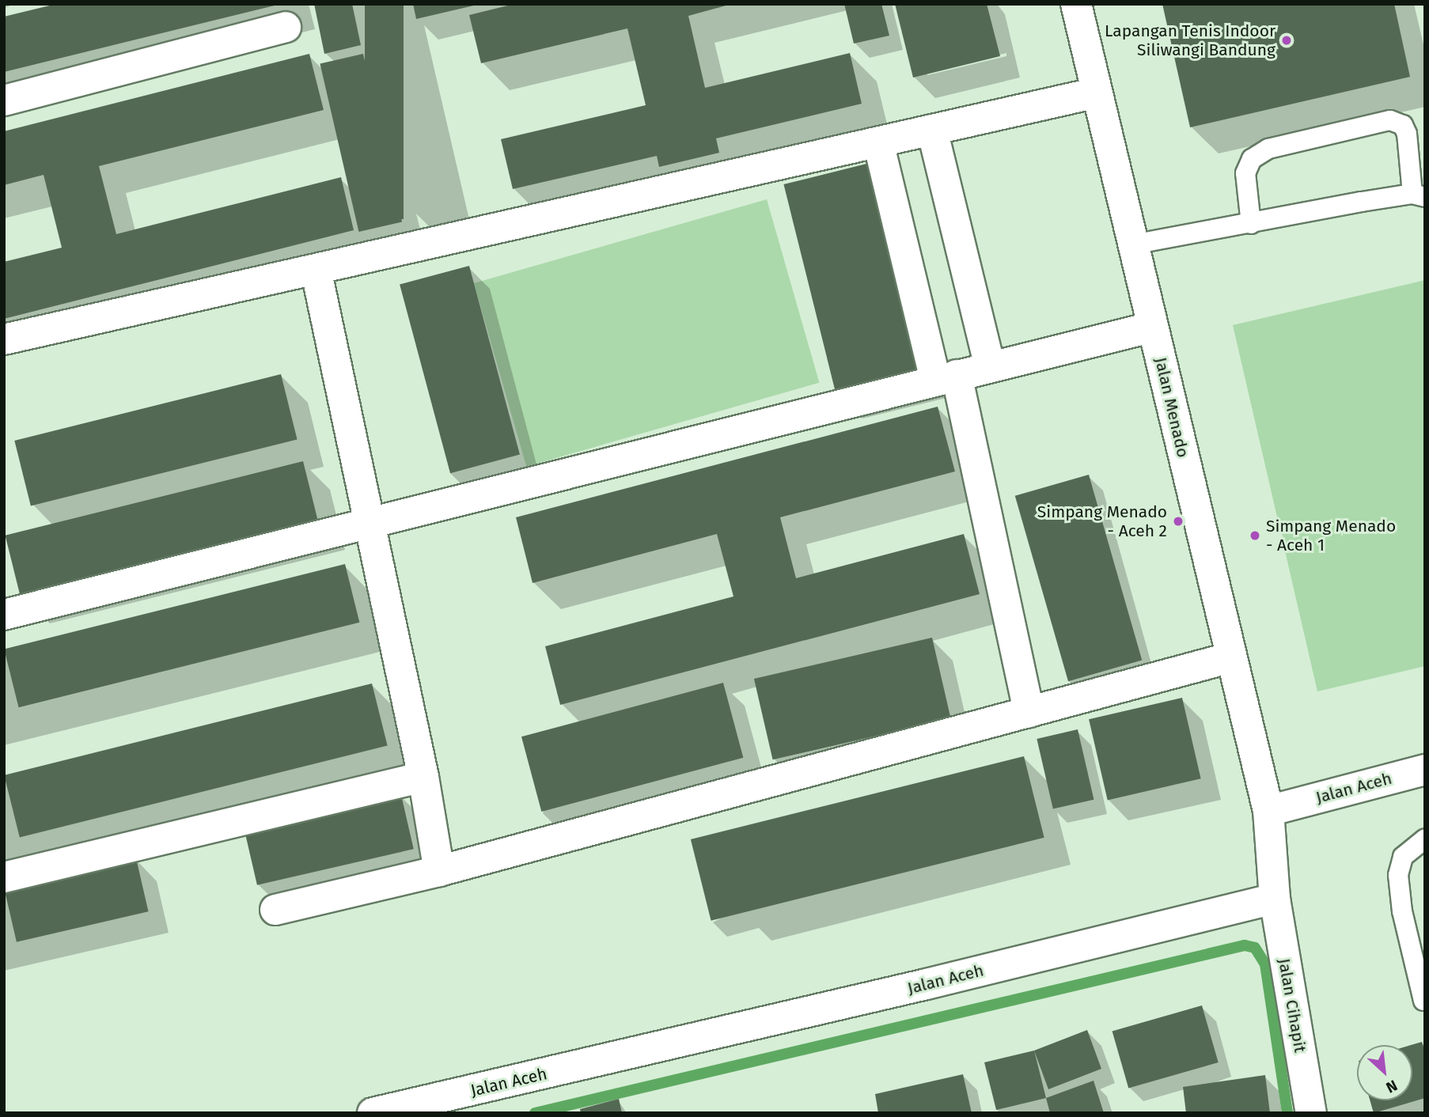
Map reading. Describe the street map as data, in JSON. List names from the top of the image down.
{
  "streets": {
    "street": ["Jalan Menado", "Jalan Aceh", "Jalan Cihapit"]
  },
  "crossings": [
    ["Jalan Menado", "Jalan Aceh"],
    ["Jalan Aceh", "Jalan Cihapit"]
  ],
  "places": ["Lapangan Tenis Indoor Siliwangi Bandung", "Simpang Menado - Aceh 2", "Simpang Menado - Aceh 1"],
  "north": "bottom right"
}
